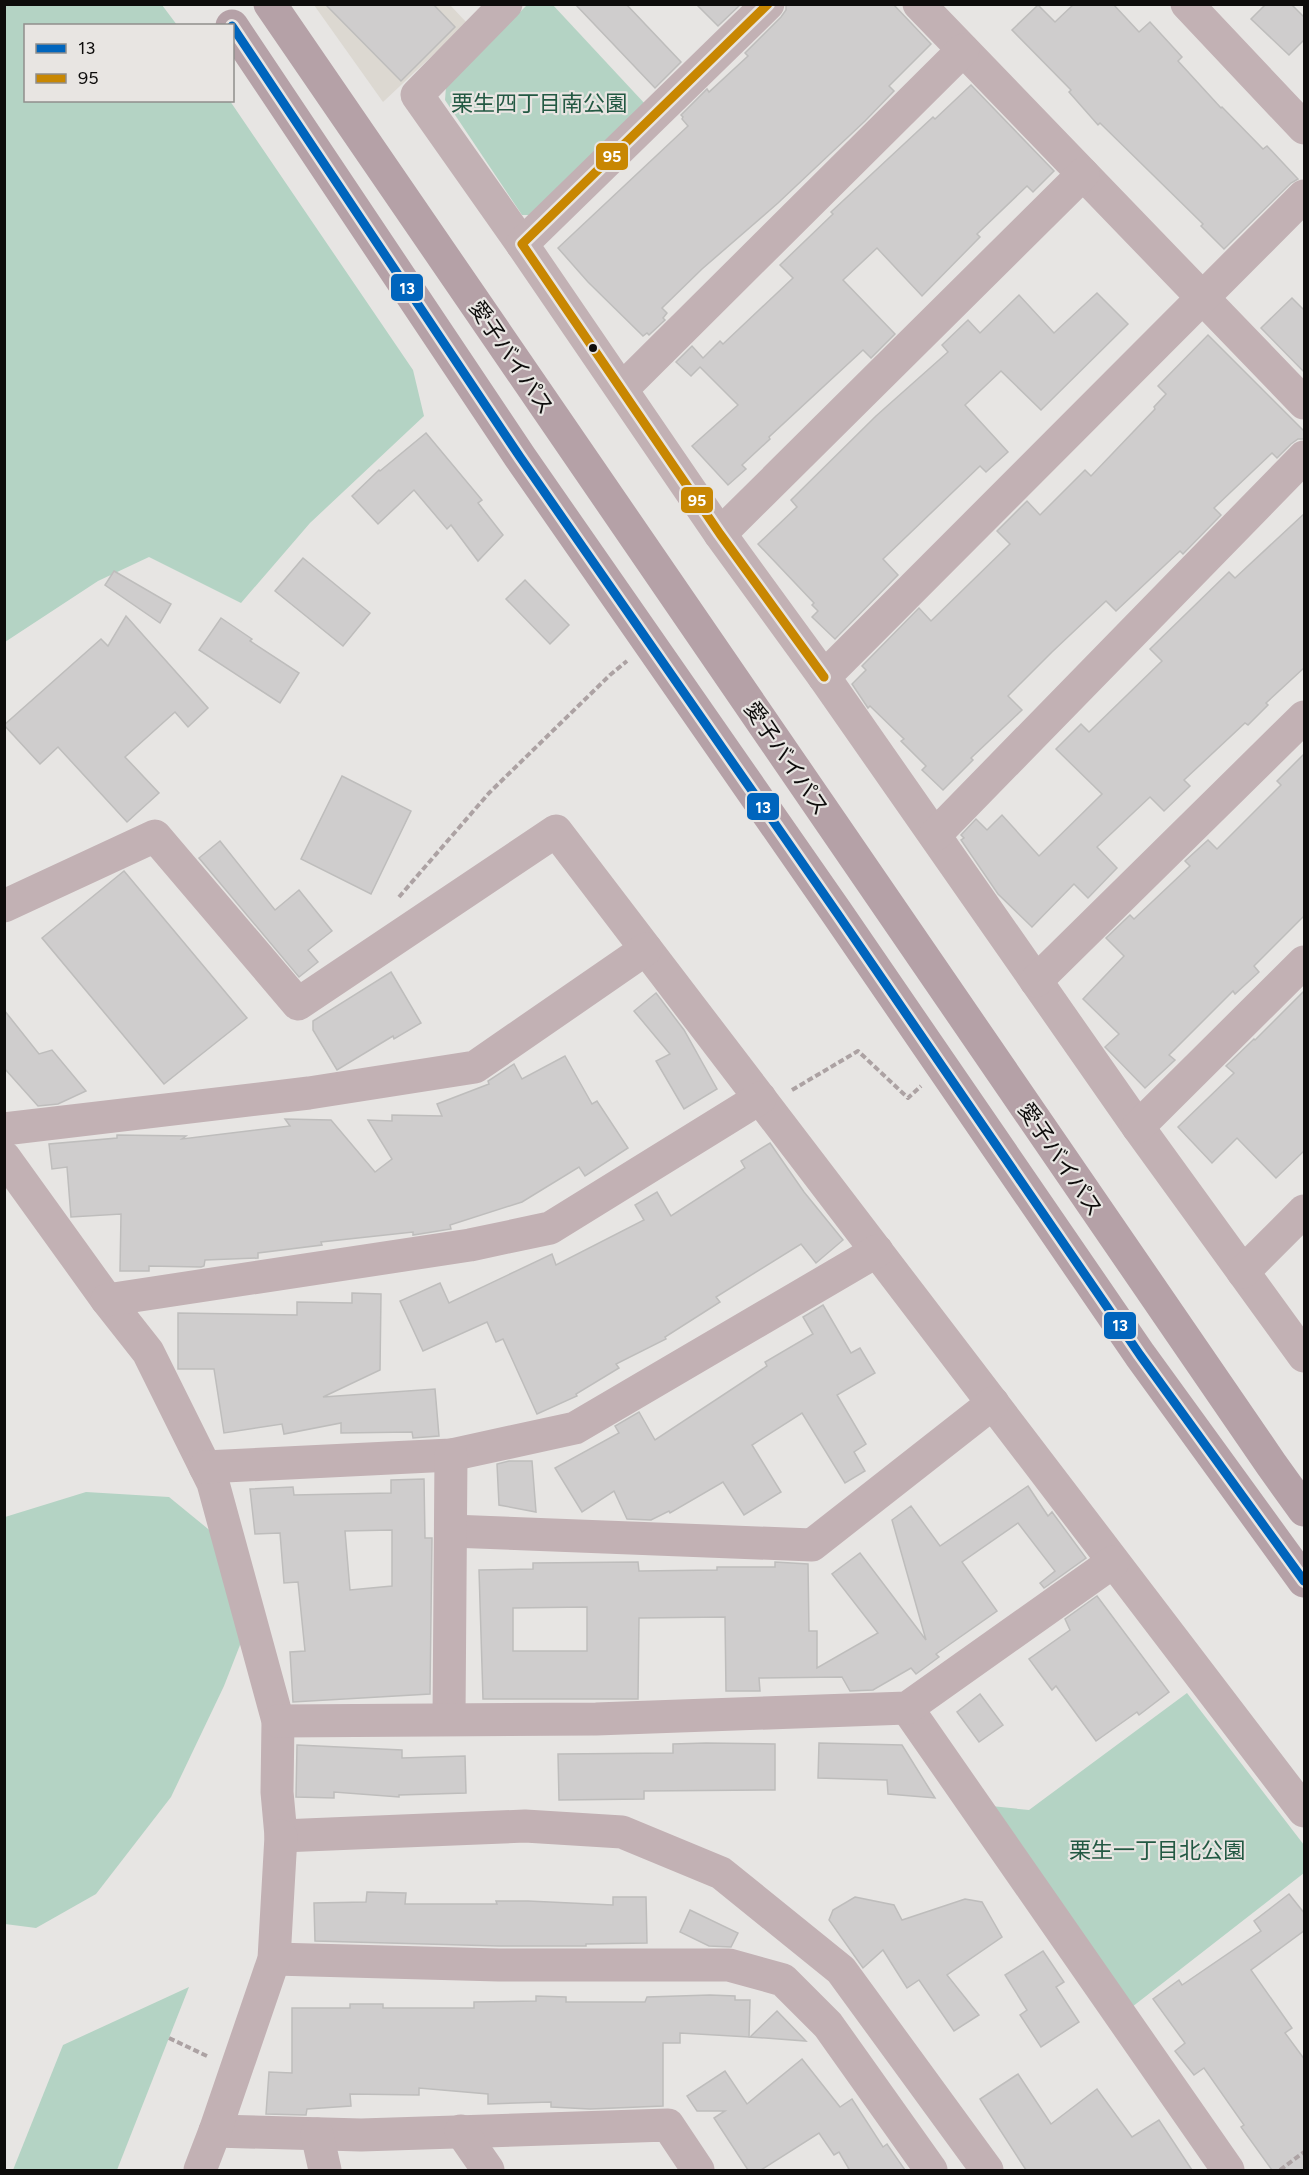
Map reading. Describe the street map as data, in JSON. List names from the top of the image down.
{
  "streets": {
    "highway": ["愛子バイパス"]
  },
  "parks": ["栗生四丁目南公園", "栗生一丁目北公園"],
  "lines": ["transit line 95", "transit line 13"],
  "legend": ["13", "95"]
}
